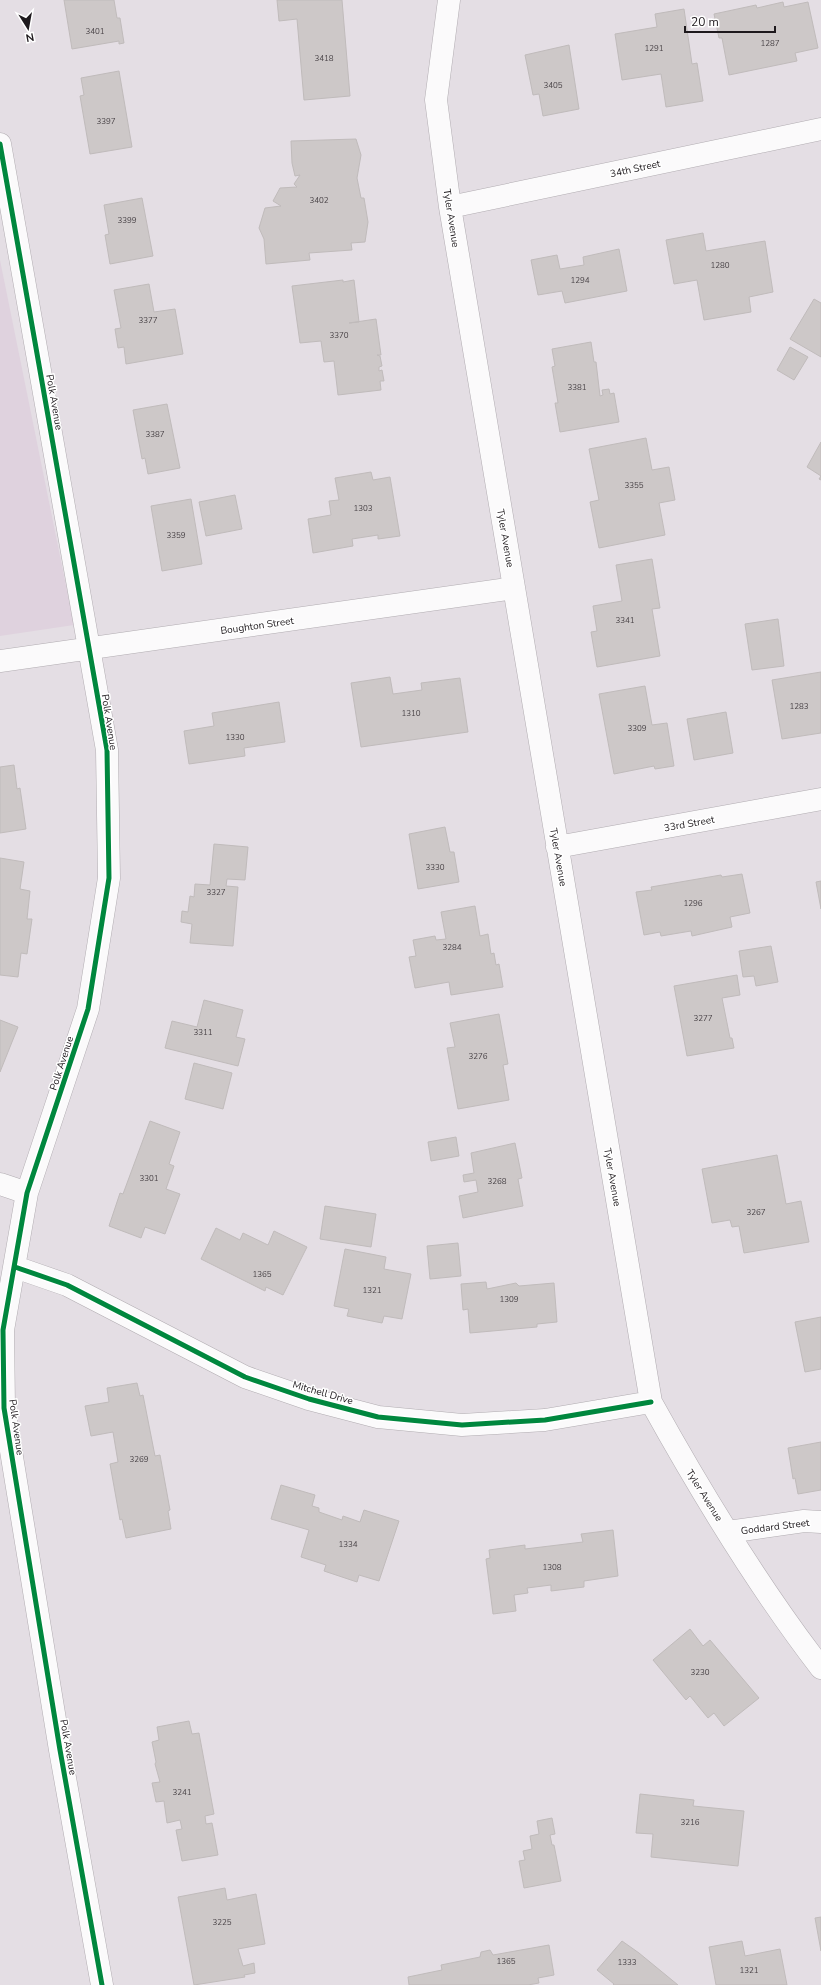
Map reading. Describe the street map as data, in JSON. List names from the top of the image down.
{
  "streets": {
    "street": [
      "34th Street",
      "Tyler Avenue",
      "Polk Avenue",
      "Boughton Street",
      "33rd Street",
      "Mitchell Drive",
      "Goddard Street"
    ]
  },
  "crossings": [
    ["34th Street", "Tyler Avenue"],
    ["Tyler Avenue", "Boughton Street"],
    ["Tyler Avenue", "33rd Street"],
    ["Tyler Avenue", "Mitchell Drive"],
    ["Tyler Avenue", "Goddard Street"],
    ["Polk Avenue", "Boughton Street"],
    ["Polk Avenue", "Mitchell Drive"]
  ],
  "house_numbers": [
    "3401",
    "1287",
    "1291",
    "3418",
    "3405",
    "3397",
    "3402",
    "3399",
    "1280",
    "1294",
    "3377",
    "3370",
    "3381",
    "3387",
    "3355",
    "1303",
    "3359",
    "3341",
    "1283",
    "1310",
    "3309",
    "1330",
    "3330",
    "3327",
    "1296",
    "3284",
    "3277",
    "3311",
    "3276",
    "3301",
    "3268",
    "3267",
    "1365",
    "1321",
    "1309",
    "3269",
    "1334",
    "1308",
    "3230",
    "3241",
    "3216",
    "3225",
    "1365",
    "1333",
    "1321"
  ],
  "scale_bar": "20 m",
  "north": "bottom"
}
